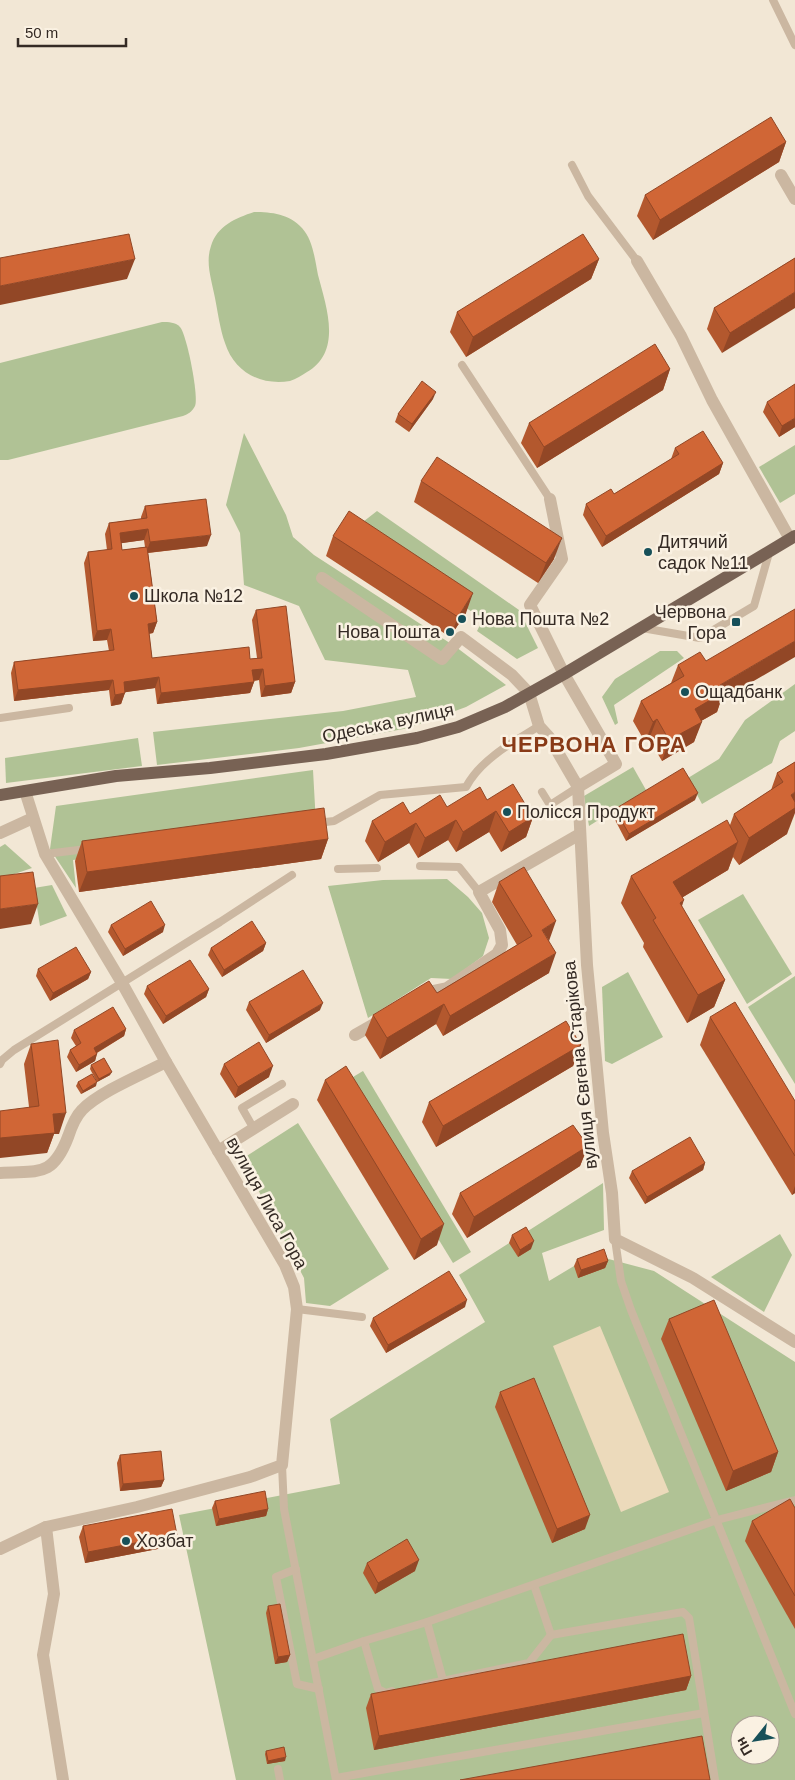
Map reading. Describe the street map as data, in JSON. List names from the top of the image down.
{
  "streets": {
    "main road": ["Одеська вулиця"],
    "street": ["вулиця Євгена Старікова", "вулиця Лиса Гора"]
  },
  "crossings": [
    ["Одеська вулиця", "вулиця Євгена Старікова"],
    ["Одеська вулиця", "вулиця Лиса Гора"]
  ],
  "districts": ["ЧЕРВОНА ГОРА"],
  "places": {
    "other": [
      "Дитячий садок №11",
      "Школа №12",
      "Нова Пошта №2",
      "Нова Пошта",
      "Ощадбанк",
      "Полісся Продукт",
      "Хозбат"
    ],
    "transit": ["Червона Гора"]
  },
  "scale_bar": "50 m",
  "north": "bottom left"
}
